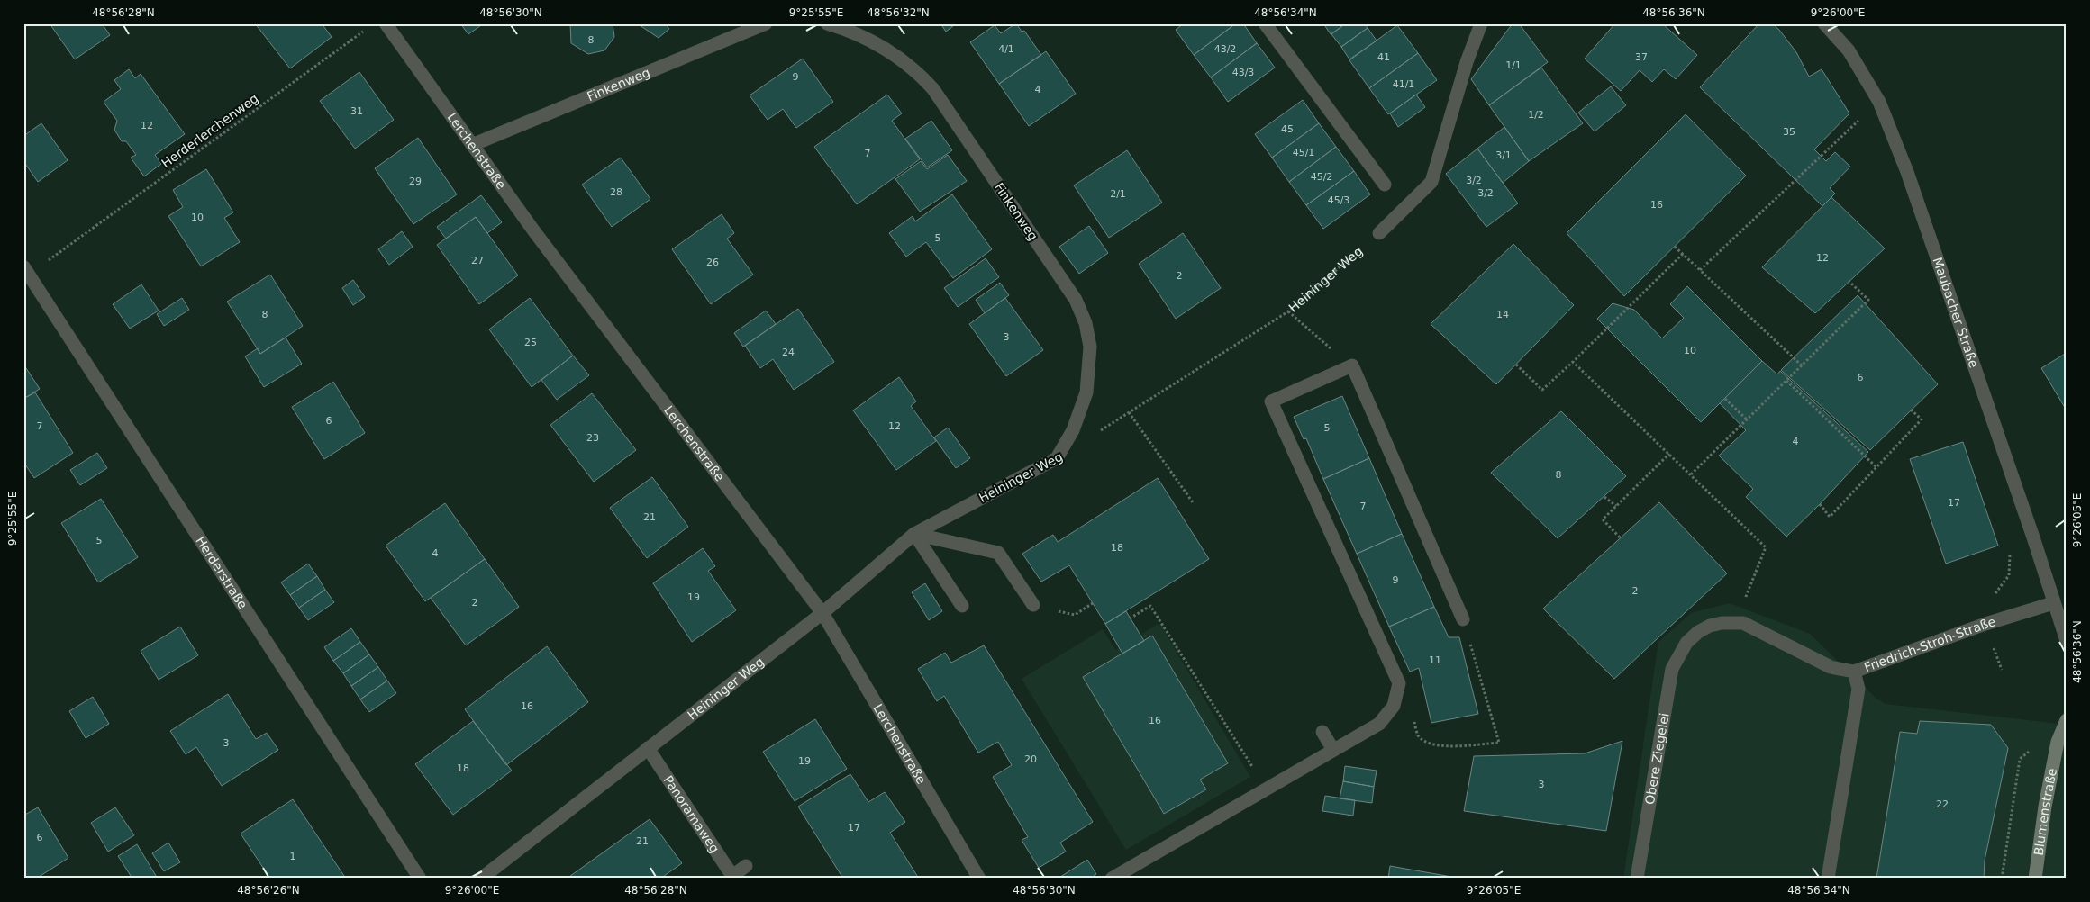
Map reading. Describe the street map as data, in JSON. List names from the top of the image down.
{
  "streets": {
    "street": [
      "Finkenweg",
      "Lerchenstraße",
      "Heininger Weg",
      "Maubacher Straße",
      "Herderstraße",
      "Friedrich-Stroh-Straße",
      "Obere Ziegelei",
      "Blumenstraße",
      "Panoramaweg"
    ],
    "path": ["Herderlerchenweg"]
  },
  "crossings": [
    ["Finkenweg", "Lerchenstraße"],
    ["Finkenweg", "Heininger Weg"],
    ["Lerchenstraße", "Heininger Weg"],
    ["Heininger Weg", "Panoramaweg"],
    ["Maubacher Straße", "Friedrich-Stroh-Straße"],
    ["Friedrich-Stroh-Straße", "Obere Ziegelei"]
  ],
  "house_numbers": [
    "8",
    "4/1",
    "43/2",
    "41",
    "37",
    "1/1",
    "43/3",
    "9",
    "41/1",
    "4",
    "31",
    "1/2",
    "12",
    "45",
    "35",
    "45/1",
    "7",
    "3/1",
    "45/2",
    "3/2",
    "29",
    "28",
    "3/2",
    "2/1",
    "45/3",
    "16",
    "10",
    "5",
    "12",
    "27",
    "26",
    "2",
    "8",
    "14",
    "3",
    "25",
    "10",
    "24",
    "6",
    "6",
    "7",
    "12",
    "5",
    "23",
    "4",
    "8",
    "17",
    "7",
    "21",
    "5",
    "18",
    "4",
    "9",
    "2",
    "19",
    "2",
    "11",
    "16",
    "16",
    "3",
    "20",
    "19",
    "18",
    "3",
    "22",
    "17",
    "6",
    "21",
    "1"
  ],
  "coordinates": [
    "48°56'28\"N",
    "48°56'30\"N",
    "9°25'55\"E",
    "48°56'32\"N",
    "48°56'34\"N",
    "48°56'36\"N",
    "9°26'00\"E",
    "9°26'05\"E",
    "48°56'26\"N"
  ]
}
